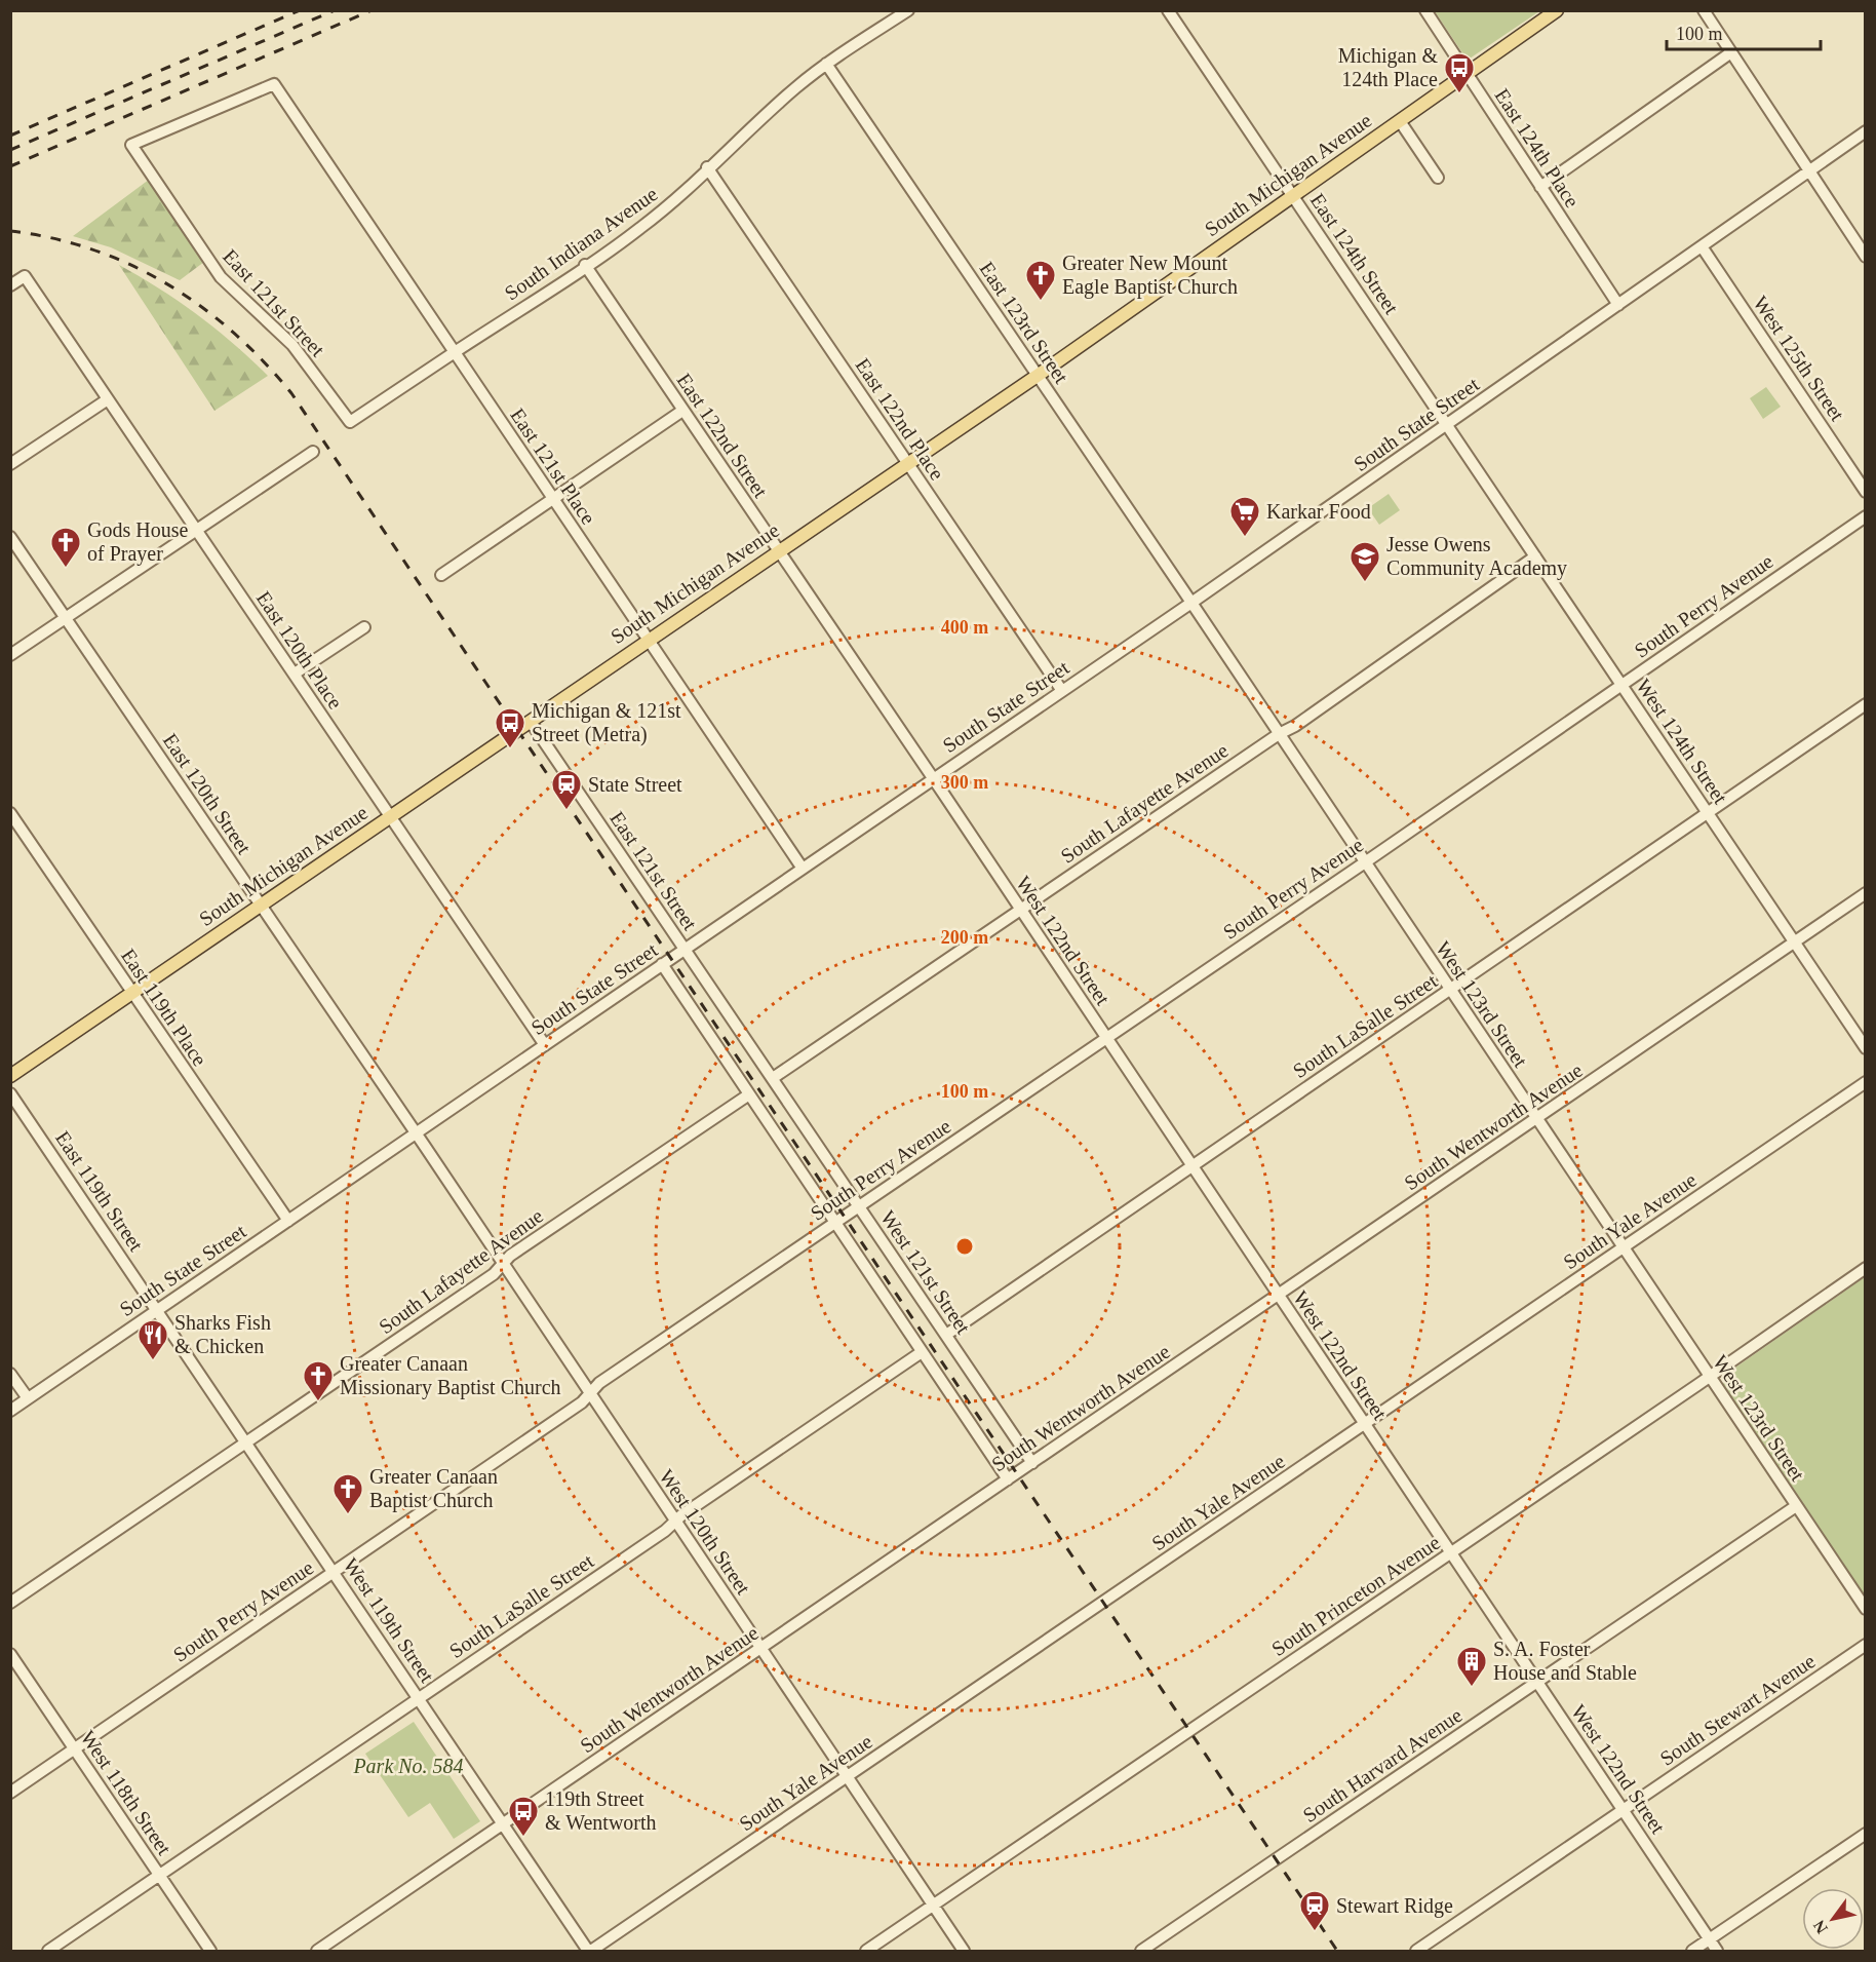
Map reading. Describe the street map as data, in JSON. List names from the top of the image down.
{
  "streets": {
    "main road": ["South Michigan Avenue"],
    "street": [
      "East 124th Place",
      "South Indiana Avenue",
      "East 124th Street",
      "East 121st Street",
      "East 123rd Street",
      "West 125th Street",
      "East 122nd Place",
      "South State Street",
      "East 122nd Street",
      "East 121st Place",
      "South Perry Avenue",
      "East 120th Place",
      "West 124th Street",
      "East 120th Street",
      "South Lafayette Avenue",
      "West 122nd Street",
      "West 123rd Street",
      "East 119th Place",
      "South LaSalle Street",
      "South Wentworth Avenue",
      "East 119th Street",
      "South Yale Avenue",
      "West 121st Street",
      "West 120th Street",
      "South Princeton Avenue",
      "West 119th Street",
      "South Stewart Avenue",
      "South Harvard Avenue",
      "West 118th Street"
    ]
  },
  "crossings": [
    ["East 124th Place", "South Michigan Avenue"],
    ["East 124th Place", "South State Street"],
    ["South Michigan Avenue", "East 124th Street"],
    ["South Michigan Avenue", "East 121st Street"],
    ["South Michigan Avenue", "East 123rd Street"],
    ["South Michigan Avenue", "East 122nd Place"],
    ["South Michigan Avenue", "East 122nd Street"],
    ["South Michigan Avenue", "East 121st Place"],
    ["South Michigan Avenue", "East 120th Place"],
    ["South Michigan Avenue", "East 120th Street"],
    ["South Michigan Avenue", "East 119th Place"],
    ["South Indiana Avenue", "East 121st Street"],
    ["South Indiana Avenue", "East 123rd Street"],
    ["South Indiana Avenue", "East 122nd Place"],
    ["South Indiana Avenue", "East 122nd Street"],
    ["South Indiana Avenue", "East 121st Place"],
    ["East 124th Street", "South State Street"],
    ["East 124th Street", "West 124th Street"],
    ["East 121st Street", "South State Street"],
    ["East 121st Street", "East 121st Place"],
    ["East 121st Street", "West 121st Street"],
    ["East 123rd Street", "South State Street"],
    ["East 123rd Street", "West 123rd Street"],
    ["West 125th Street", "South State Street"],
    ["East 122nd Place", "South State Street"],
    ["South State Street", "East 122nd Street"],
    ["South State Street", "East 121st Place"],
    ["South State Street", "East 120th Place"],
    ["South State Street", "West 124th Street"],
    ["South State Street", "East 120th Street"],
    ["South State Street", "West 122nd Street"],
    ["South State Street", "West 123rd Street"],
    ["South State Street", "East 119th Place"],
    ["South State Street", "East 119th Street"],
    ["South State Street", "West 121st Street"],
    ["South State Street", "West 120th Street"],
    ["South State Street", "West 119th Street"],
    ["East 122nd Street", "West 122nd Street"],
    ["South Perry Avenue", "West 124th Street"],
    ["South Perry Avenue", "West 122nd Street"],
    ["South Perry Avenue", "West 123rd Street"],
    ["South Perry Avenue", "West 121st Street"],
    ["South Perry Avenue", "West 120th Street"],
    ["South Perry Avenue", "West 119th Street"],
    ["South Perry Avenue", "West 118th Street"],
    ["West 124th Street", "South Lafayette Avenue"],
    ["West 124th Street", "South LaSalle Street"],
    ["West 124th Street", "South Wentworth Avenue"],
    ["East 120th Street", "West 120th Street"],
    ["South Lafayette Avenue", "West 122nd Street"],
    ["South Lafayette Avenue", "West 123rd Street"],
    ["South Lafayette Avenue", "West 121st Street"],
    ["South Lafayette Avenue", "West 120th Street"],
    ["South Lafayette Avenue", "West 119th Street"],
    ["West 122nd Street", "South LaSalle Street"],
    ["West 122nd Street", "South Wentworth Avenue"],
    ["West 122nd Street", "South Yale Avenue"],
    ["West 122nd Street", "South Princeton Avenue"],
    ["West 122nd Street", "South Stewart Avenue"],
    ["West 122nd Street", "South Harvard Avenue"],
    ["West 123rd Street", "South LaSalle Street"],
    ["West 123rd Street", "South Wentworth Avenue"],
    ["West 123rd Street", "South Yale Avenue"],
    ["West 123rd Street", "South Princeton Avenue"],
    ["West 123rd Street", "South Harvard Avenue"],
    ["South LaSalle Street", "West 121st Street"],
    ["South LaSalle Street", "West 120th Street"],
    ["South LaSalle Street", "West 119th Street"],
    ["South LaSalle Street", "West 118th Street"],
    ["South Wentworth Avenue", "West 121st Street"],
    ["South Wentworth Avenue", "West 120th Street"],
    ["South Wentworth Avenue", "West 119th Street"],
    ["East 119th Street", "West 119th Street"],
    ["South Yale Avenue", "West 120th Street"],
    ["South Yale Avenue", "West 119th Street"],
    ["West 120th Street", "South Princeton Avenue"]
  ],
  "parks": ["Park No. 584"],
  "places": {
    "bus stop": ["Michigan & 124th Place", "Michigan & 121st Street (Metra)", "119th Street & Wentworth"],
    "church": [
      "Greater New Mount Eagle Baptist Church",
      "Gods House of Prayer",
      "Greater Canaan Missionary Baptist Church",
      "Greater Canaan Baptist Church"
    ],
    "supermarket": ["Karkar Food"],
    "school or university": ["Jesse Owens Community Academy"],
    "station": ["State Street", "Stewart Ridge"],
    "restaurant": ["Sharks Fish & Chicken"],
    "building": ["S. A. Foster House and Stable"]
  },
  "scale_bar": "100 m",
  "north": "bottom left",
  "rings": [
    "400 m",
    "300 m",
    "200 m",
    "100 m"
  ]
}
